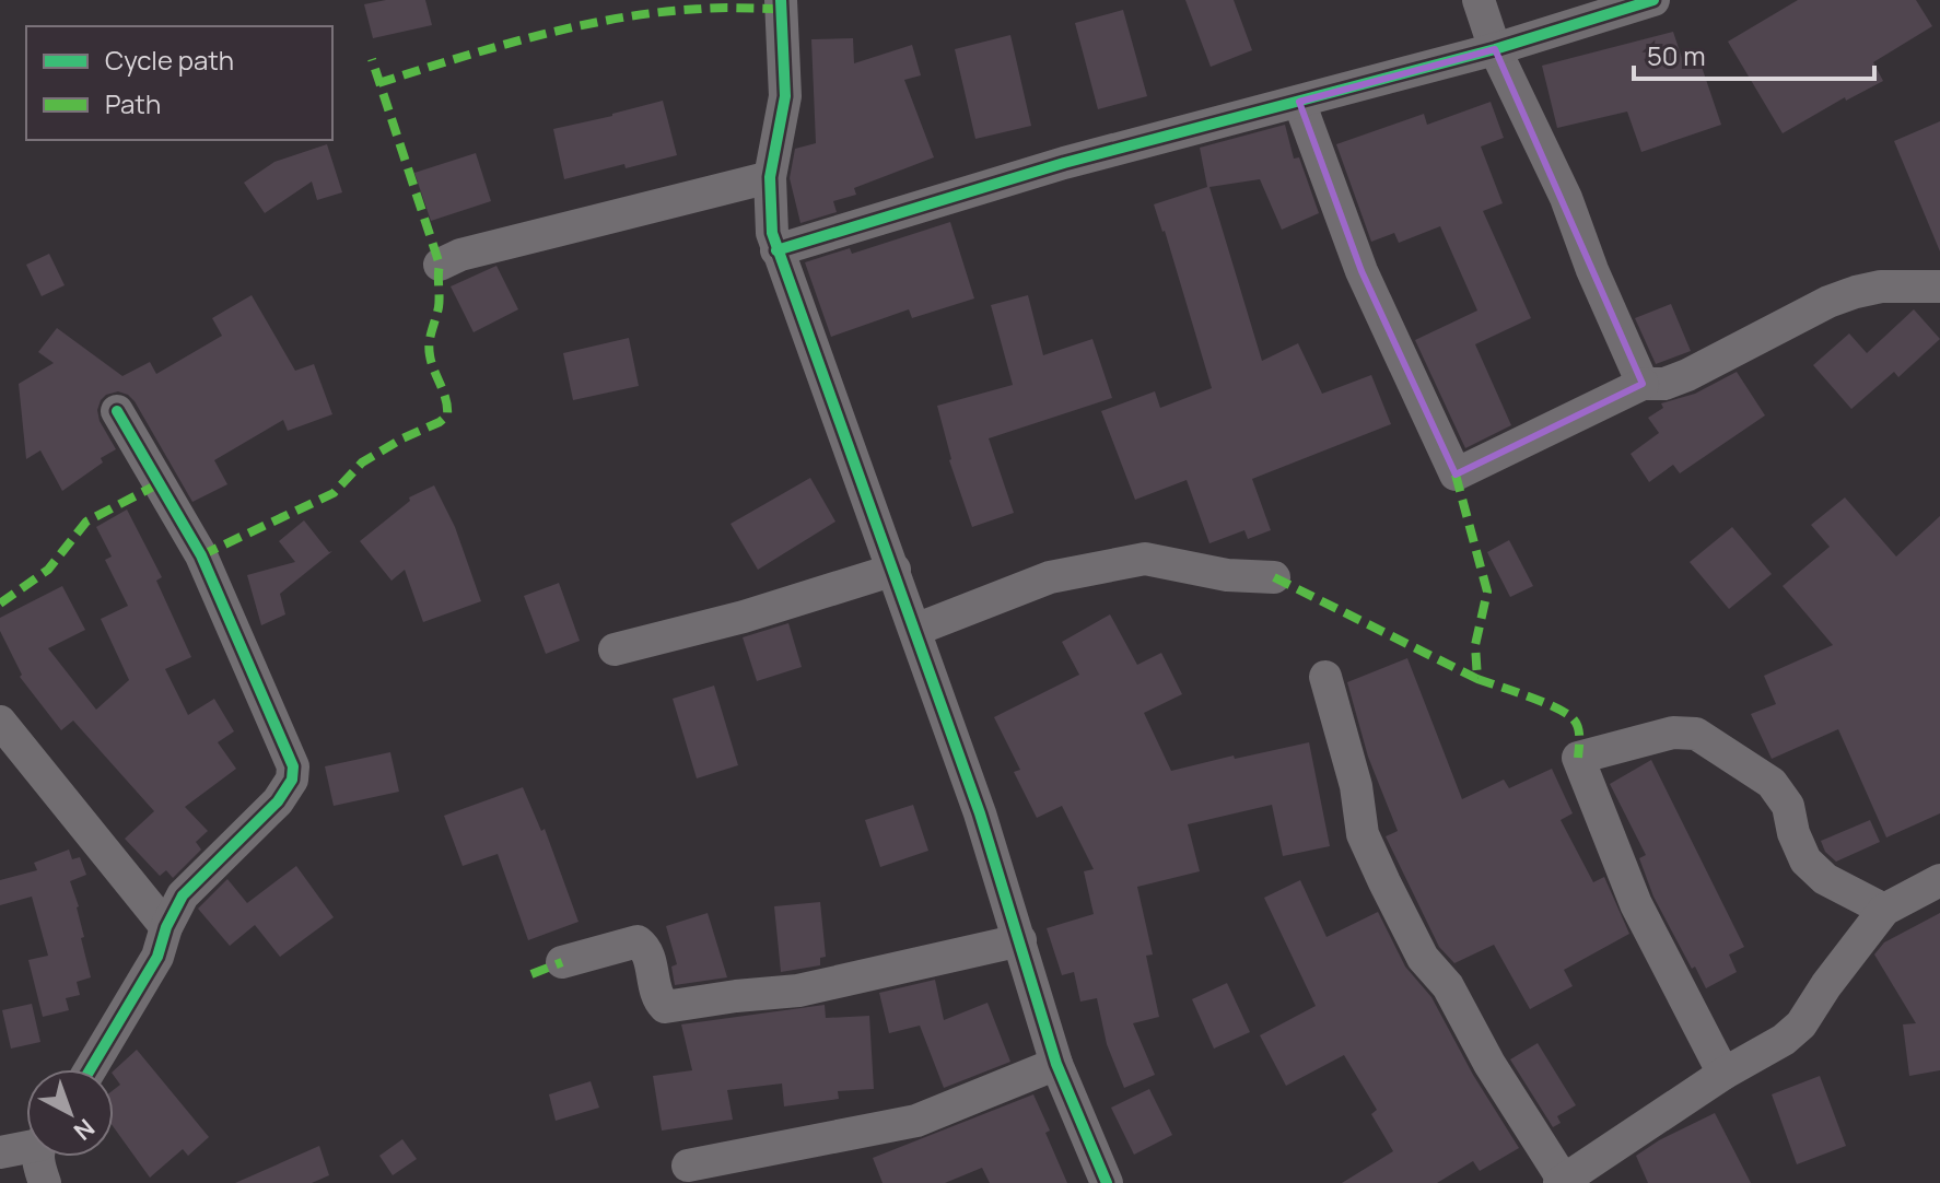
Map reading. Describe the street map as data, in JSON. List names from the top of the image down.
{
  "legend": ["Cycle path", "Path"],
  "scale_bar": "50 m",
  "north": "bottom right"
}
